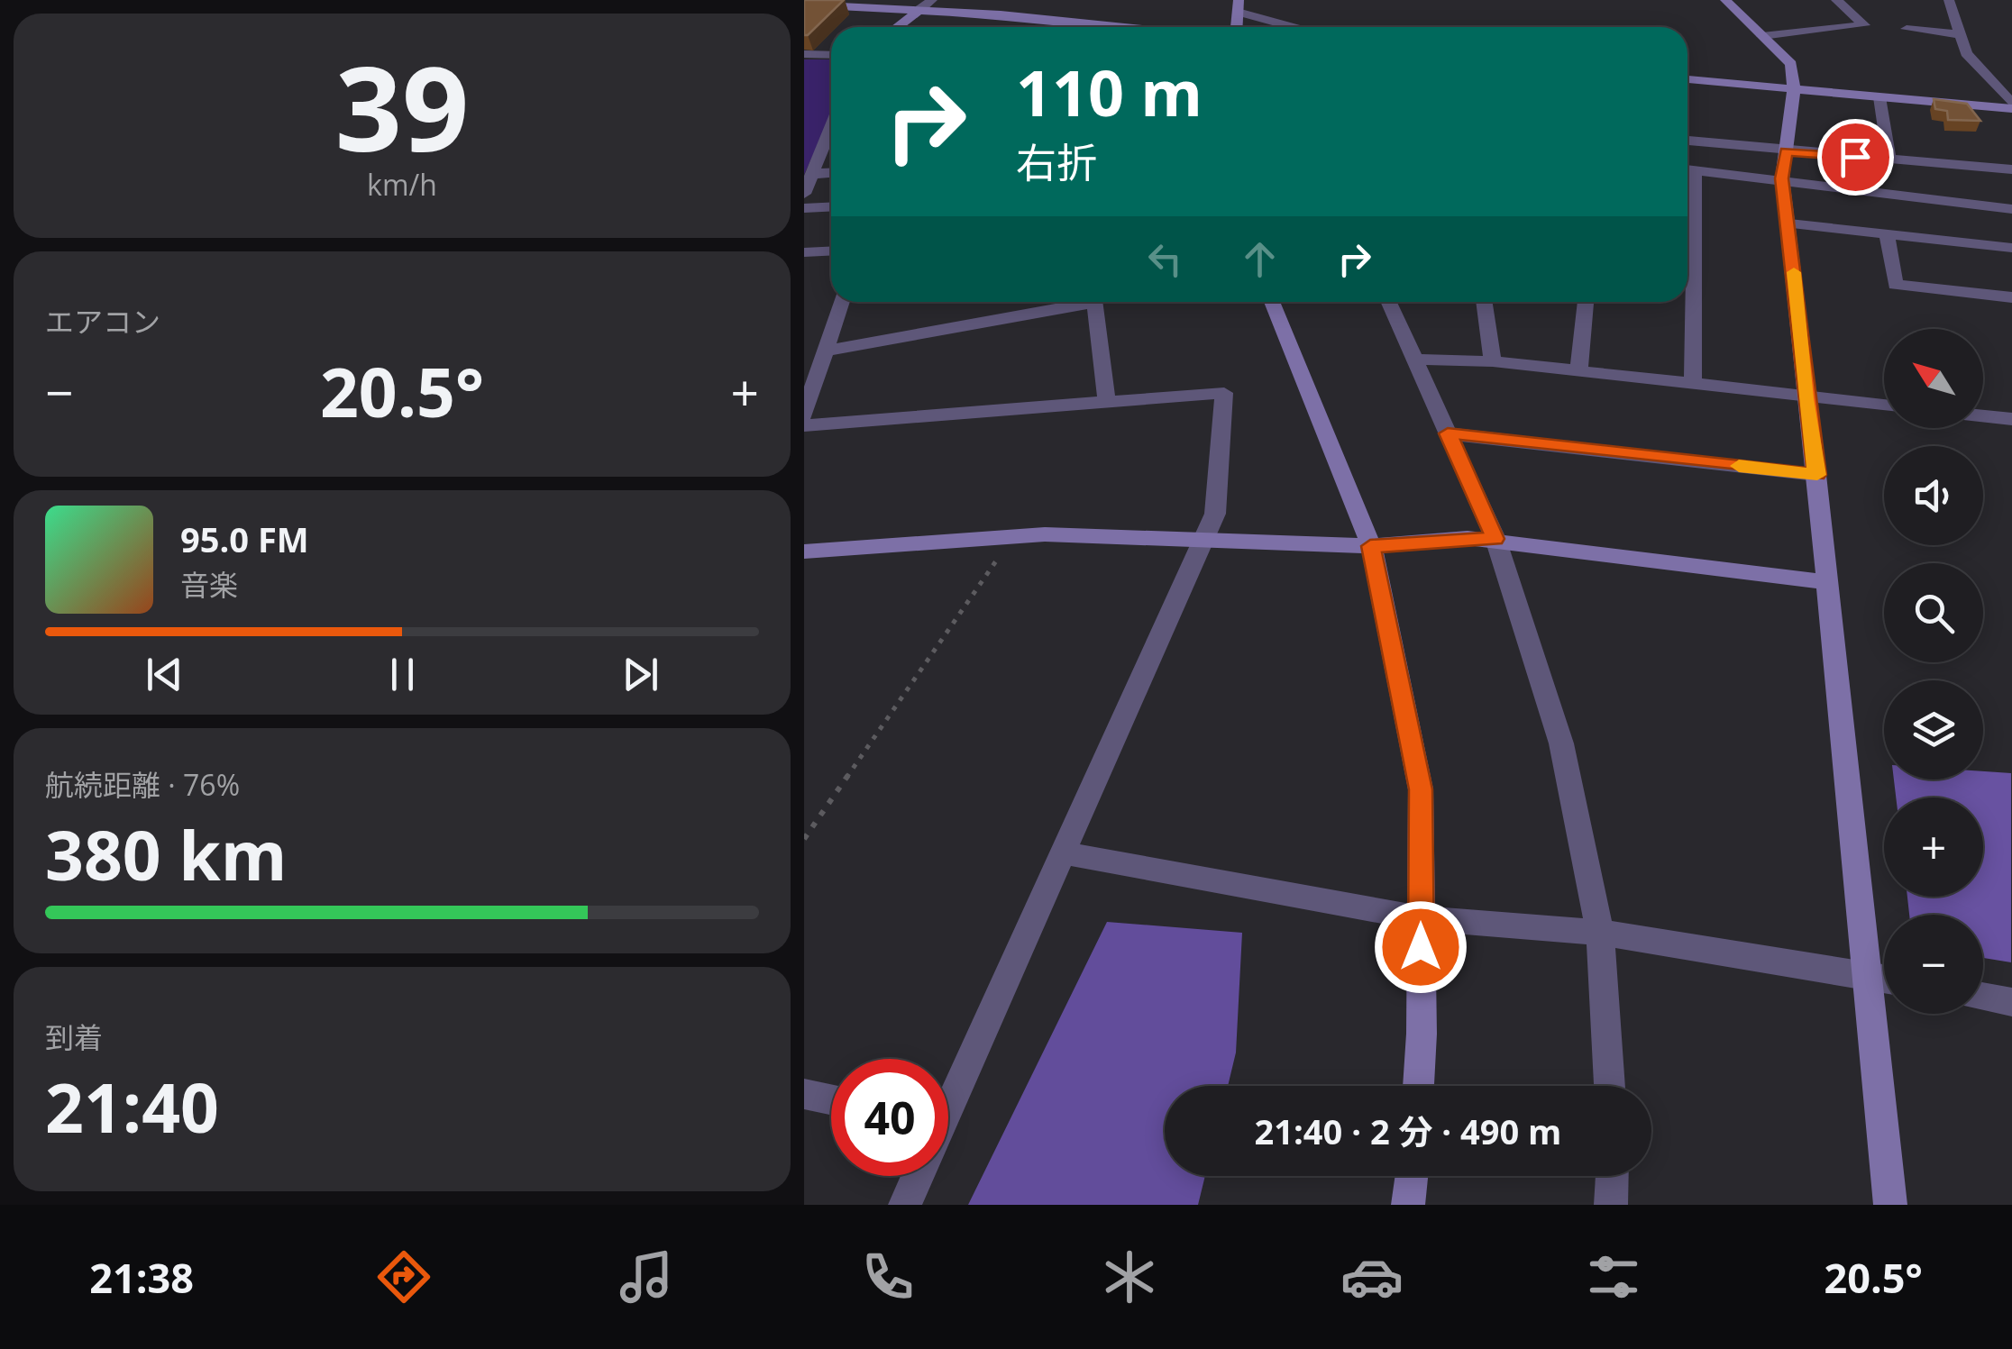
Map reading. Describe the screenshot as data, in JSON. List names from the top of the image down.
{
  "north": "top left",
  "page": {
    "tile": [
      ["39", "km/h"],
      "エアコン",
      ["航続距離 · 76%", "380 km"],
      ["到着", "21:40"]
    ],
    "turn": ["110 m", "右折"],
    "map_buttons": ["+", "−"],
    "heat": ["−", "20.5°", "+"],
    "song": ["95.0 FM", "音楽"],
    "limit": "40",
    "trip": "21:40 · 2 分 · 490 m",
    "tabs": ["21:38", "20.5°"]
  }
}
